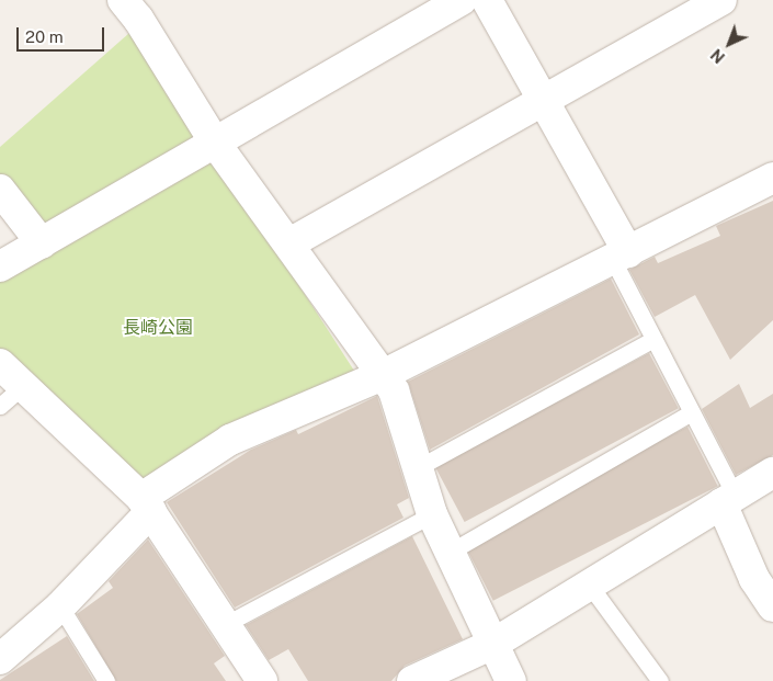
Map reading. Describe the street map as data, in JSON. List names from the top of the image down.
{
  "parks": ["長崎公園"],
  "scale_bar": "20 m",
  "north": "bottom left"
}
